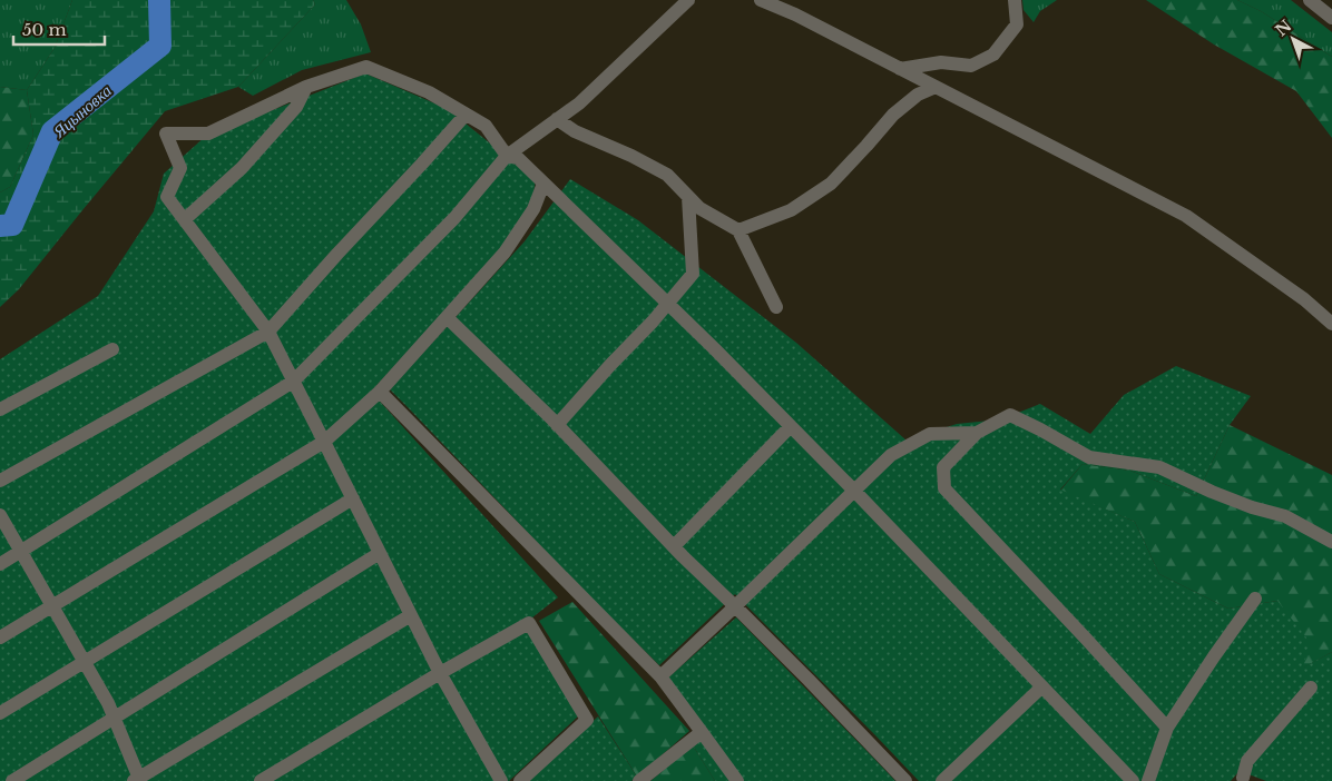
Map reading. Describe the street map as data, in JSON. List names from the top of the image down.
{
  "water": ["Яцыновка"],
  "scale_bar": "50 m",
  "north": "top left"
}
